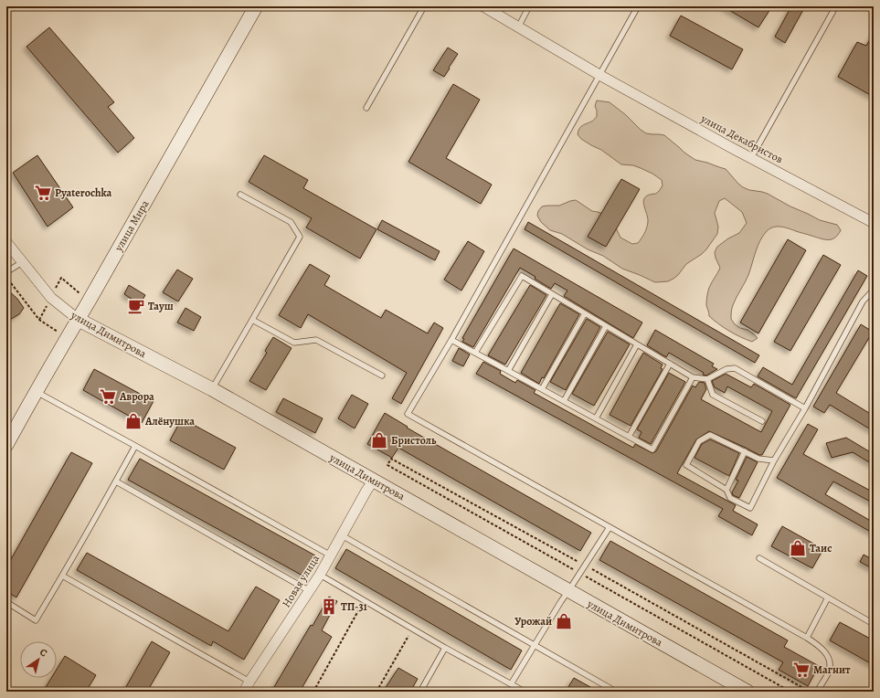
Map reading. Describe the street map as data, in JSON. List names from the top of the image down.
{
  "streets": {
    "street": [
      "улица Декабристов",
      "улица Мира",
      "улица Димитрова",
      "Новая улица"
    ]
  },
  "crossings": [
    ["улица Мира", "улица Димитрова"],
    ["улица Димитрова", "Новая улица"]
  ],
  "places": {
    "supermarket": ["Pyaterochka", "Аврора", "Магнит"],
    "cafe": ["Тауш"],
    "shop": [
      "Алёнушка",
      "Бристоль",
      "Таис",
      "Урожай"
    ],
    "building": ["ТП-31"]
  },
  "north": "top right"
}
